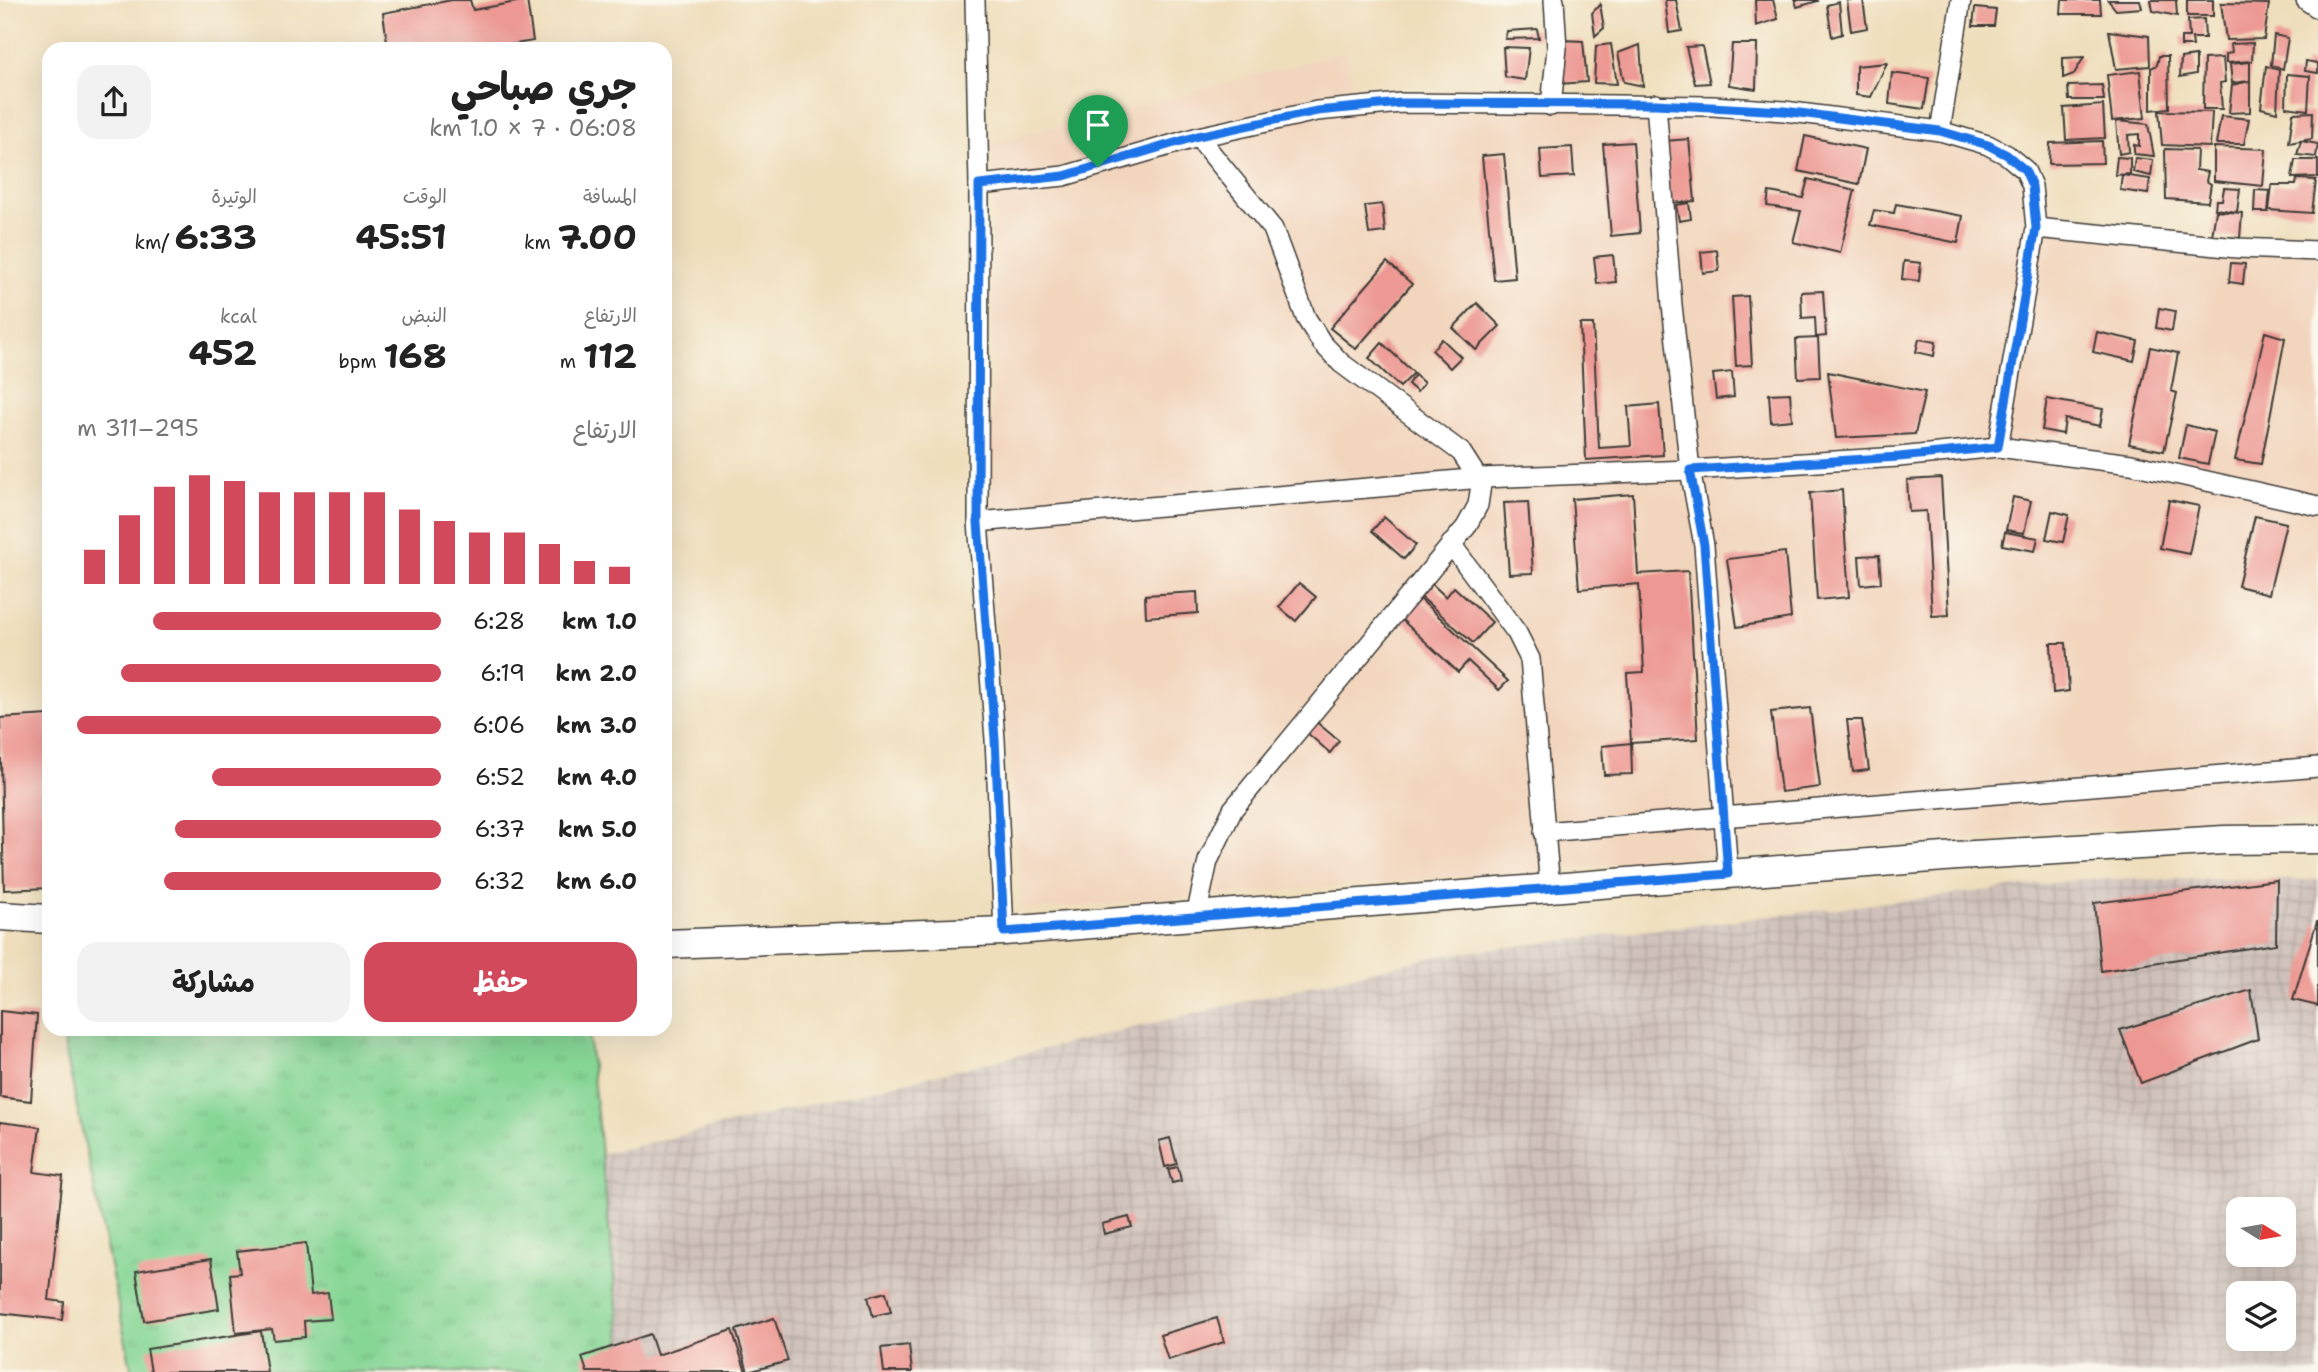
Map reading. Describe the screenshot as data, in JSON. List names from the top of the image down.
{
  "north": "right",
  "page": {
    "heading": ["جري صباحي", "06:08 · 7 × 1.0 km"],
    "stats": [
      ["المسافة", "7.00 km"],
      ["الوقت", "45:51"],
      ["الوتيرة", "6:33 /km"],
      ["الارتفاع", "112 m"],
      ["النبض", "168 bpm"],
      ["kcal", "452"]
    ],
    "chart": ["الارتفاع", "295–311 m"],
    "list": [
      {
        "name": "1.0 km",
        "note": "6:28"
      },
      {
        "name": "2.0 km",
        "note": "6:19"
      },
      {
        "name": "3.0 km",
        "note": "6:06"
      },
      {
        "name": "4.0 km",
        "note": "6:52"
      },
      {
        "name": "5.0 km",
        "note": "6:37"
      },
      {
        "name": "6.0 km",
        "note": "6:32"
      }
    ],
    "buttons": ["حفظ", "مشاركة"]
  }
}
